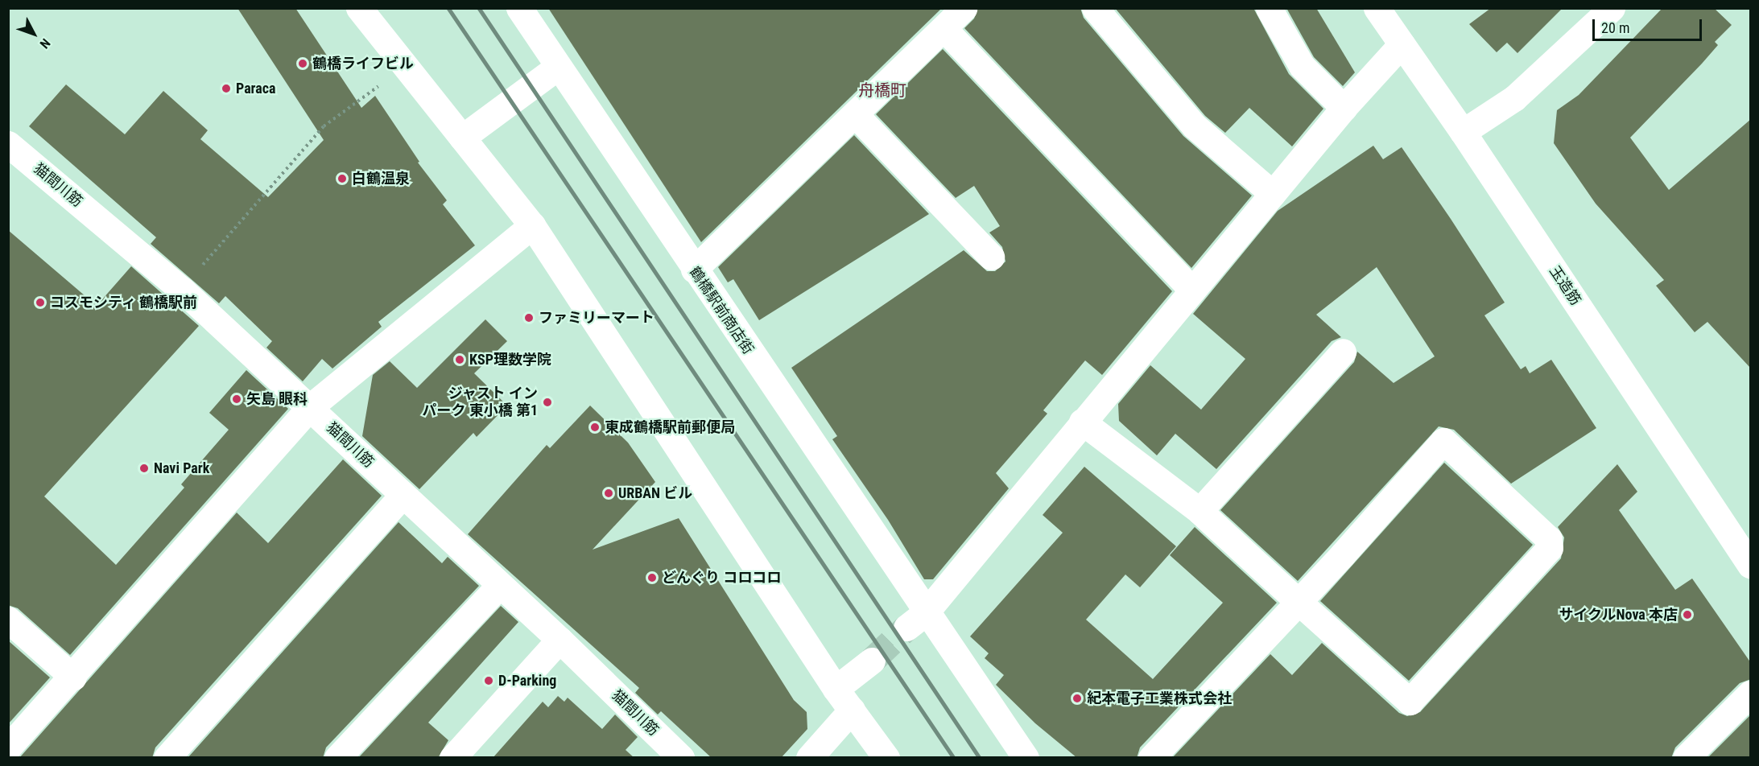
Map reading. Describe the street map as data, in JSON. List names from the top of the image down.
{
  "streets": {
    "street": ["猫間川筋", "玉造筋", "鶴橋駅前商店街"]
  },
  "districts": ["舟橋町"],
  "places": [
    "鶴橋ライフビル",
    "Paraca",
    "白鶴温泉",
    "コスモシティ 鶴橋駅前",
    "ファミリーマート",
    "KSP理数学院",
    "矢島 眼科",
    "ジャスト イン パーク 東小橋 第1",
    "東成鶴橋駅前郵便局",
    "Navi Park",
    "URBAN ビル",
    "どんぐり コロコロ",
    "サイクルNova 本店",
    "D-Parking",
    "紀本電子工業株式会社"
  ],
  "scale_bar": "20 m",
  "north": "bottom right"
}
